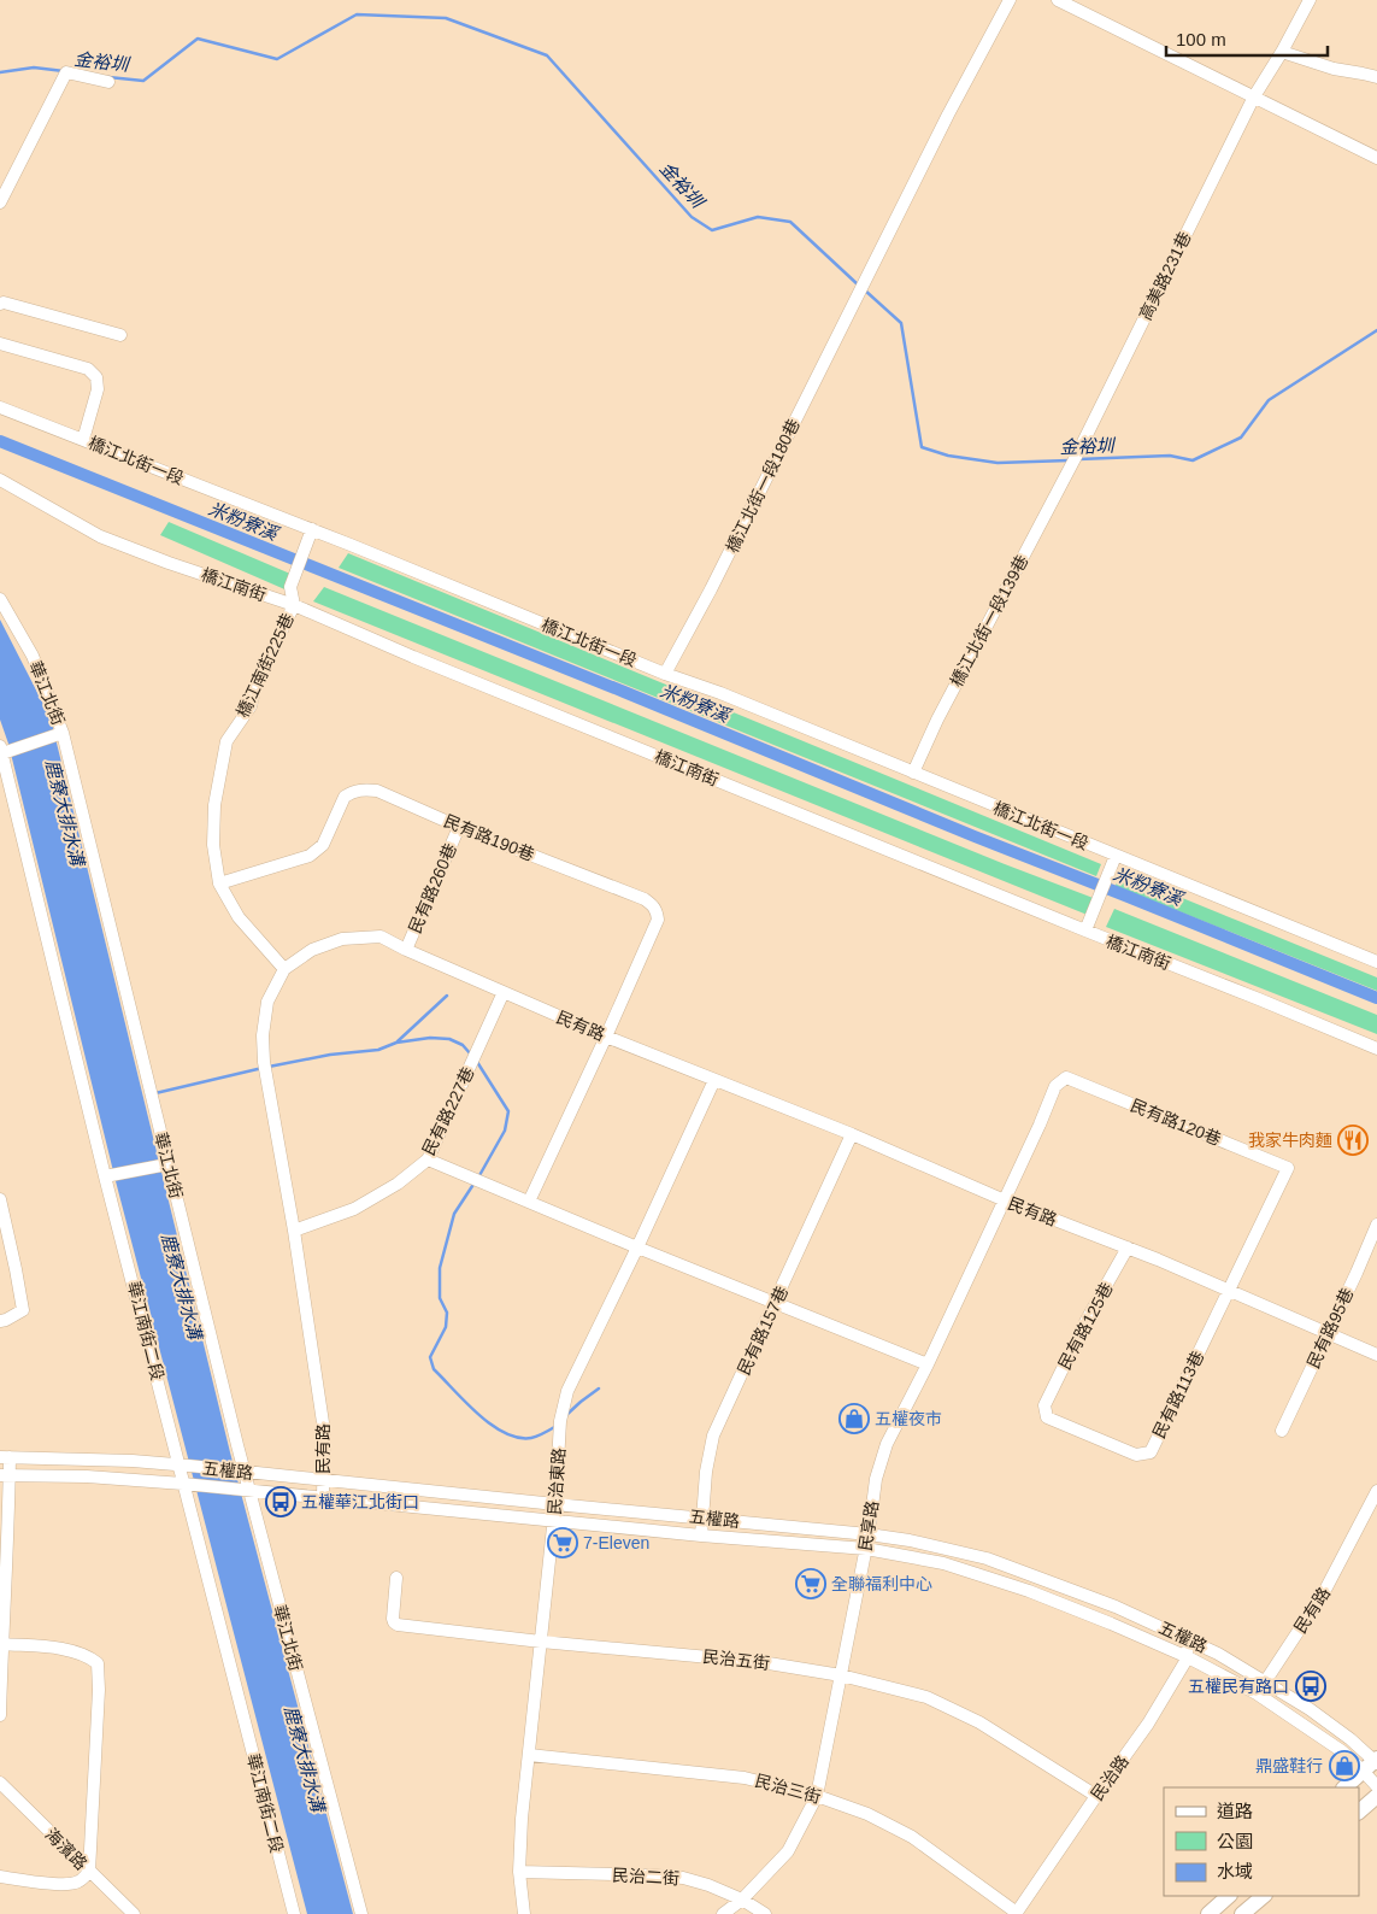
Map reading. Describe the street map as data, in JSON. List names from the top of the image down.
{
  "streets": {
    "street": [
      "高美路231巷",
      "橋江北街一段",
      "橋江北街一段180巷",
      "橋江南街",
      "橋江北街一段139巷",
      "橋江南街225巷",
      "華江北街",
      "民有路190巷",
      "民有路260巷",
      "民有路",
      "民有路227巷",
      "民有路120巷",
      "民有路125巷",
      "民有路95巷",
      "華江南街二段",
      "民有路157巷",
      "民有路113巷",
      "五權路",
      "民治東路",
      "民享路",
      "民治五街",
      "民治路",
      "民治三街",
      "海濱路",
      "民治二街"
    ]
  },
  "crossings": [
    ["高美路231巷", "橋江北街一段139巷"],
    ["橋江北街一段", "橋江北街一段180巷"],
    ["橋江北街一段", "橋江北街一段139巷"],
    ["橋江北街一段", "橋江南街225巷"],
    ["橋江南街", "橋江南街225巷"],
    ["橋江南街225巷", "民有路190巷"],
    ["華江北街", "五權路"],
    ["民有路190巷", "民有路260巷"],
    ["民有路190巷", "民有路"],
    ["民有路260巷", "民有路"],
    ["民有路", "民有路227巷"],
    ["民有路", "民有路120巷"],
    ["民有路", "民有路125巷"],
    ["民有路", "民有路95巷"],
    ["民有路", "民有路157巷"],
    ["民有路", "民有路113巷"],
    ["民有路", "五權路"],
    ["民有路", "民治東路"],
    ["民有路", "民享路"],
    ["民有路120巷", "民有路113巷"],
    ["民有路120巷", "民享路"],
    ["民有路125巷", "民有路113巷"],
    ["華江南街二段", "五權路"],
    ["民有路157巷", "五權路"],
    ["五權路", "民治東路"],
    ["五權路", "民享路"],
    ["五權路", "民治路"],
    ["民治東路", "民治五街"],
    ["民治東路", "民治三街"],
    ["民治東路", "民治二街"],
    ["民享路", "民治五街"],
    ["民享路", "民治三街"],
    ["民享路", "民治二街"],
    ["民治五街", "民治路"],
    ["民治路", "民治三街"]
  ],
  "water": ["金裕圳", "米粉寮溪", "鹿寮大排水溝"],
  "places": {
    "restaurant": ["我家牛肉麵"],
    "shop": ["五權夜市", "鼎盛鞋行"],
    "bus stop": ["五權華江北街口", "五權民有路口"],
    "supermarket": ["7-Eleven", "全聯福利中心"]
  },
  "legend": ["道路", "公園", "水域"],
  "scale_bar": "100 m"
}
